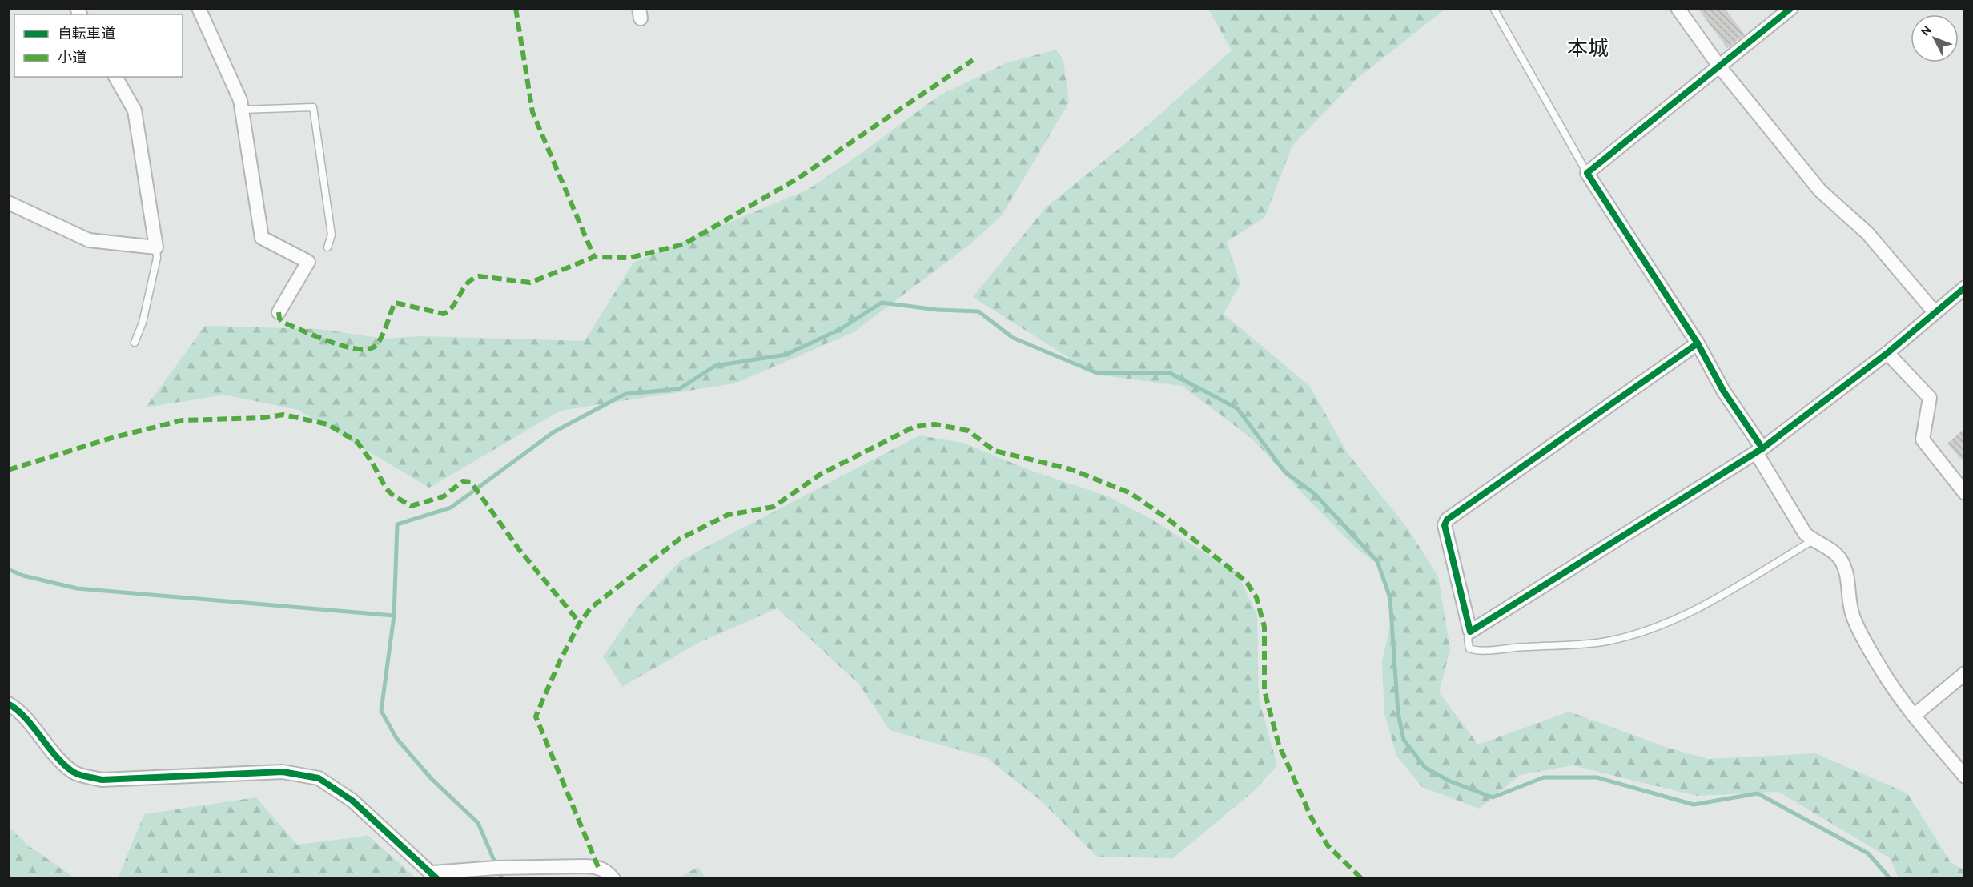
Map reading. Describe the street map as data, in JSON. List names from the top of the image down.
{
  "districts": ["本城"],
  "legend": ["自転車道", "小道"],
  "north": "top left"
}
